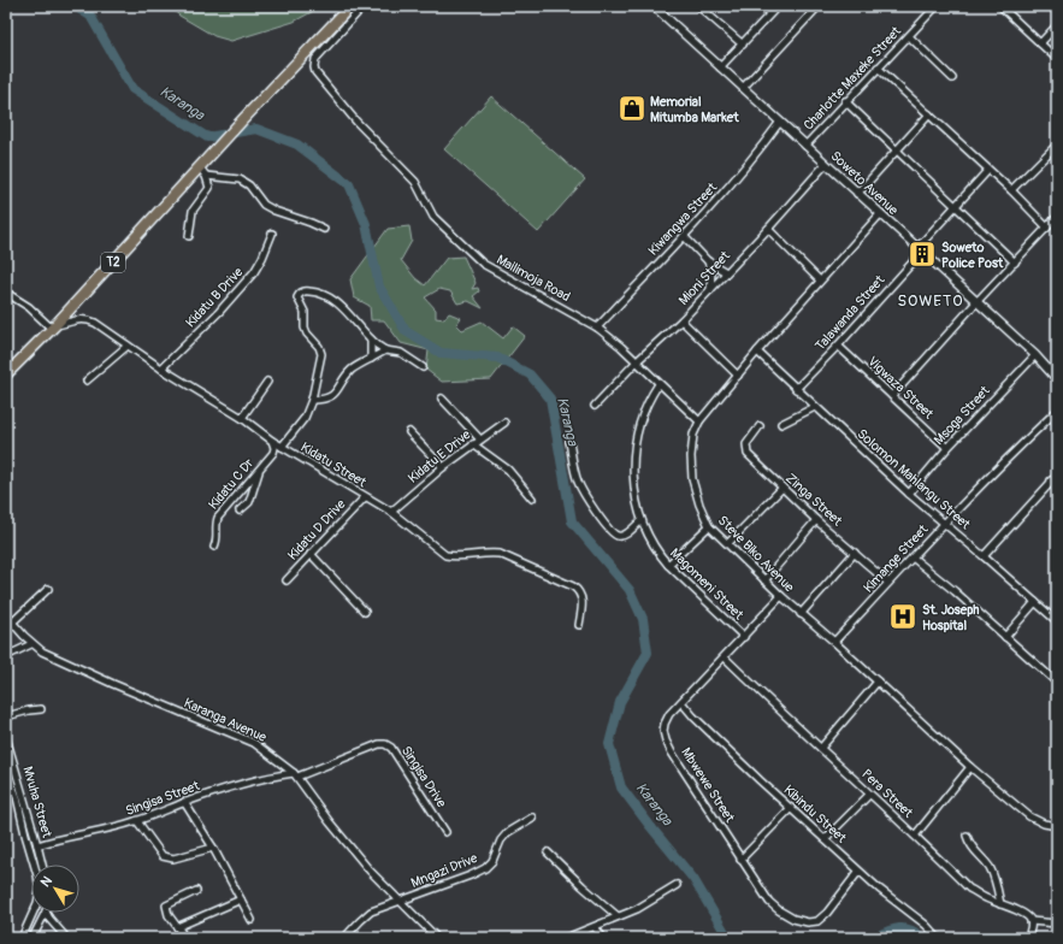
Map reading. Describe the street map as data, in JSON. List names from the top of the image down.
{
  "streets": {
    "highway": ["T2"],
    "street": [
      "Charlotte Maxeke Street",
      "Soweto Avenue",
      "Kiwangwa Street",
      "Mailimoja Road",
      "Mioni Street",
      "Kidatu B Drive",
      "Talawanda Street",
      "Vigwaza Street",
      "Msoga Street",
      "Kidatu E Drive",
      "Kidatu Street",
      "Solomon Mahlangu Street",
      "Kidatu C Dr",
      "Zinga Street",
      "Kidatu D Drive",
      "Steve Biko Avenue",
      "Kimange Street",
      "Magomeni Street",
      "Karanga Avenue",
      "Singisa Drive",
      "Mbwewe Street",
      "Pera Street",
      "Singisa Street",
      "Mvuha Street",
      "Kibindu Street",
      "Mngazi Drive"
    ]
  },
  "crossings": [
    ["Charlotte Maxeke Street", "Soweto Avenue"],
    ["Soweto Avenue", "Kiwangwa Street"],
    ["Soweto Avenue", "Mioni Street"],
    ["Soweto Avenue", "Talawanda Street"],
    ["Soweto Avenue", "Msoga Street"],
    ["Soweto Avenue", "Steve Biko Avenue"],
    ["Kiwangwa Street", "Mailimoja Road"],
    ["T2", "Kidatu Street"],
    ["Mailimoja Road", "Mioni Street"],
    ["Mailimoja Road", "Steve Biko Avenue"],
    ["Mailimoja Road", "Magomeni Street"],
    ["Kidatu B Drive", "Kidatu Street"],
    ["Talawanda Street", "Vigwaza Street"],
    ["Talawanda Street", "Solomon Mahlangu Street"],
    ["Vigwaza Street", "Msoga Street"],
    ["Msoga Street", "Solomon Mahlangu Street"],
    ["Kidatu E Drive", "Kidatu Street"],
    ["Kidatu Street", "Kidatu C Dr"],
    ["Kidatu Street", "Kidatu D Drive"],
    ["Solomon Mahlangu Street", "Steve Biko Avenue"],
    ["Solomon Mahlangu Street", "Kimange Street"],
    ["Zinga Street", "Kimange Street"],
    ["Steve Biko Avenue", "Kimange Street"],
    ["Steve Biko Avenue", "Mbwewe Street"],
    ["Magomeni Street", "Mbwewe Street"],
    ["Karanga Avenue", "Singisa Drive"],
    ["Karanga Avenue", "Singisa Street"],
    ["Karanga Avenue", "Mngazi Drive"],
    ["Singisa Drive", "Singisa Street"],
    ["Mbwewe Street", "Pera Street"],
    ["Mbwewe Street", "Kibindu Street"],
    ["Singisa Street", "Mvuha Street"]
  ],
  "districts": ["SOWETO"],
  "water": ["Karanga"],
  "places": {
    "shop": ["Memorial Mitumba Market"],
    "building": ["Soweto Police Post"],
    "hospital": ["St. Joseph Hospital"]
  },
  "north": "top left"
}
